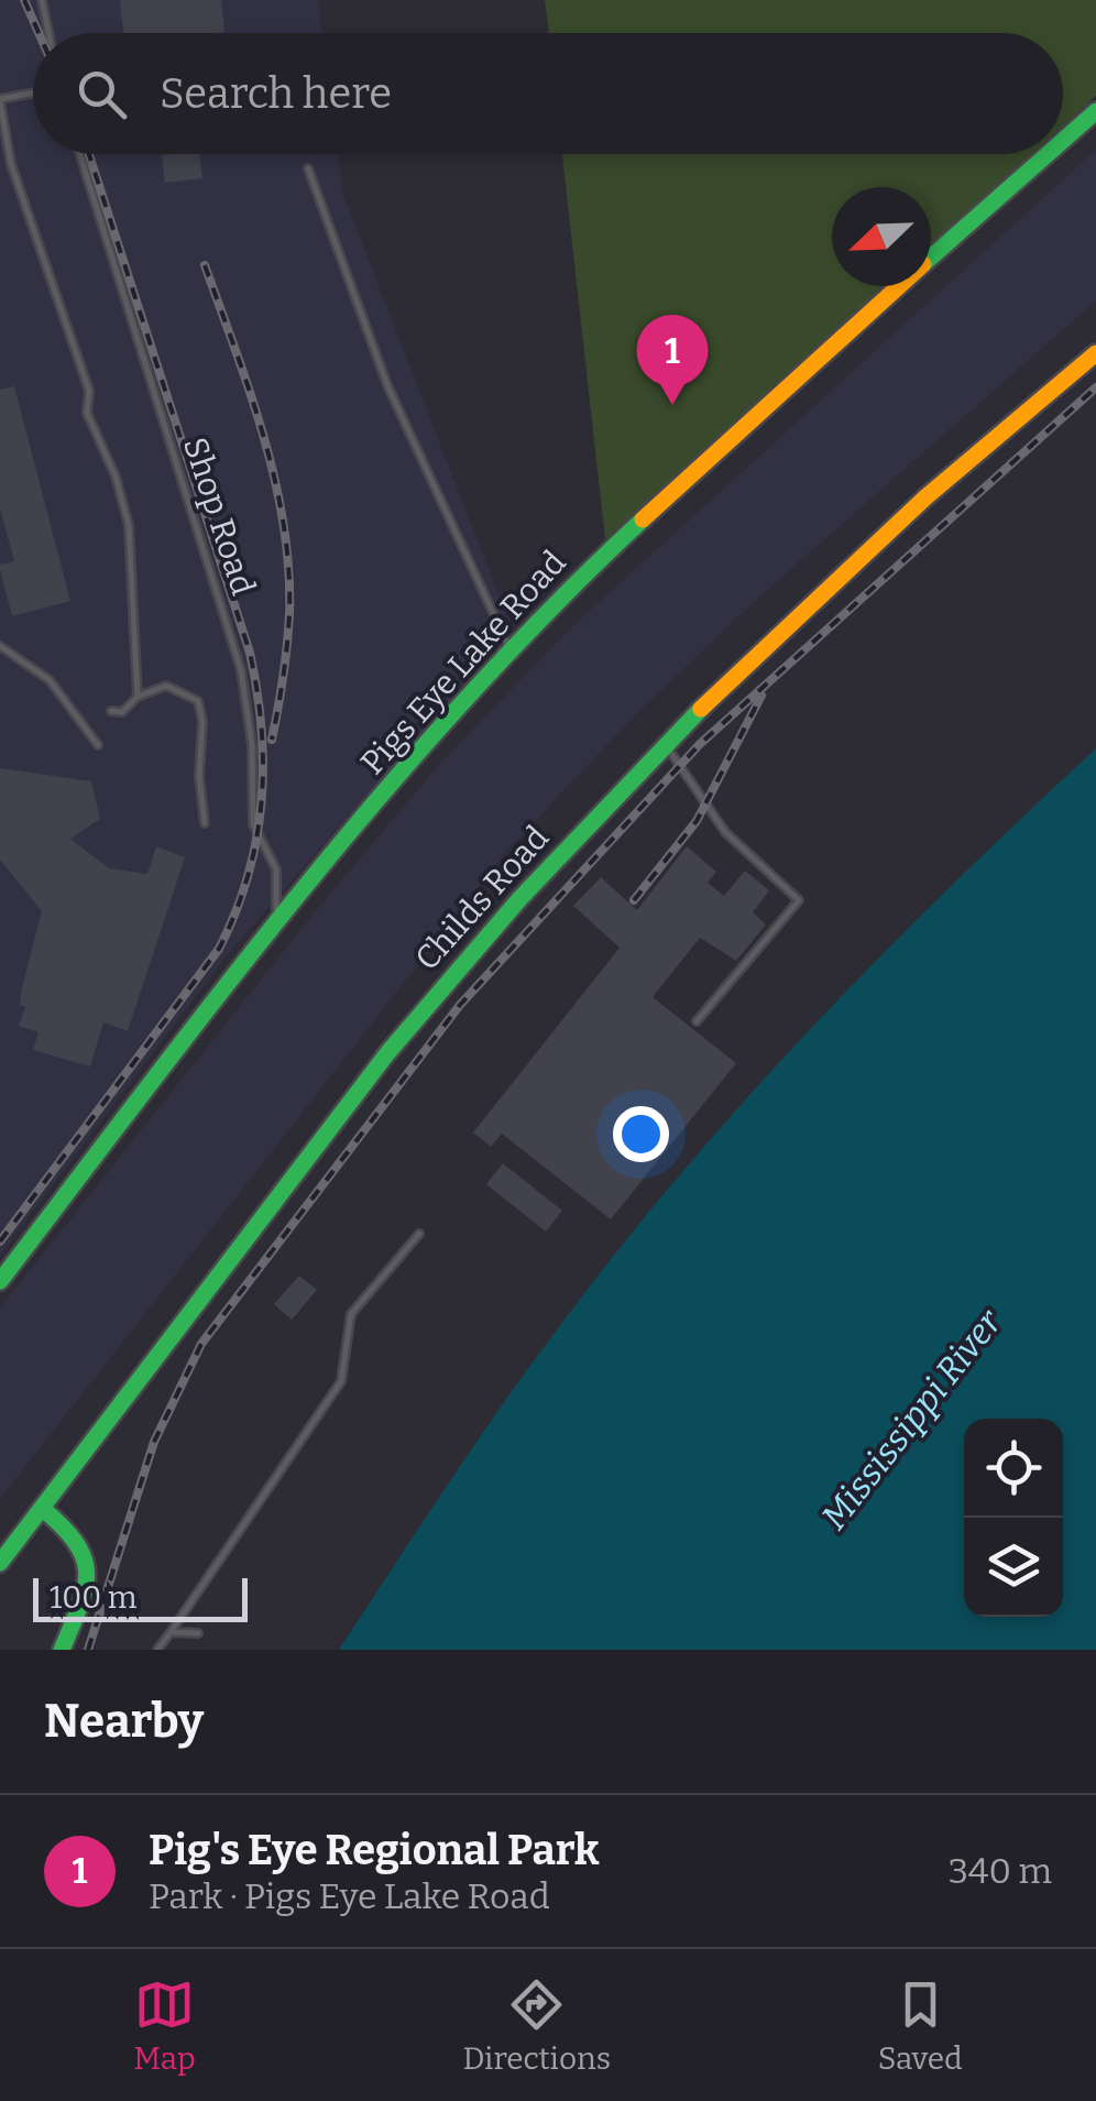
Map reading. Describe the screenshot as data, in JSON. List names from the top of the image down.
{
  "streets": {
    "main road": ["Pigs Eye Lake Road", "Childs Road"],
    "lane": ["Shop Road"]
  },
  "crossings": [
    ["Shop Road", "Pigs Eye Lake Road"]
  ],
  "water": ["Mississippi River"],
  "scale_bar": "100 m",
  "north": "bottom left",
  "page": {
    "search": "Search here",
    "pins": "1",
    "scale": "100 m",
    "heading": "Nearby",
    "list": [
      {
        "mark": "1",
        "name": "Pig's Eye Regional Park",
        "note": "Park · Pigs Eye Lake Road",
        "value": "340 m"
      }
    ],
    "nav": ["Map", "Directions", "Saved"]
  }
}
